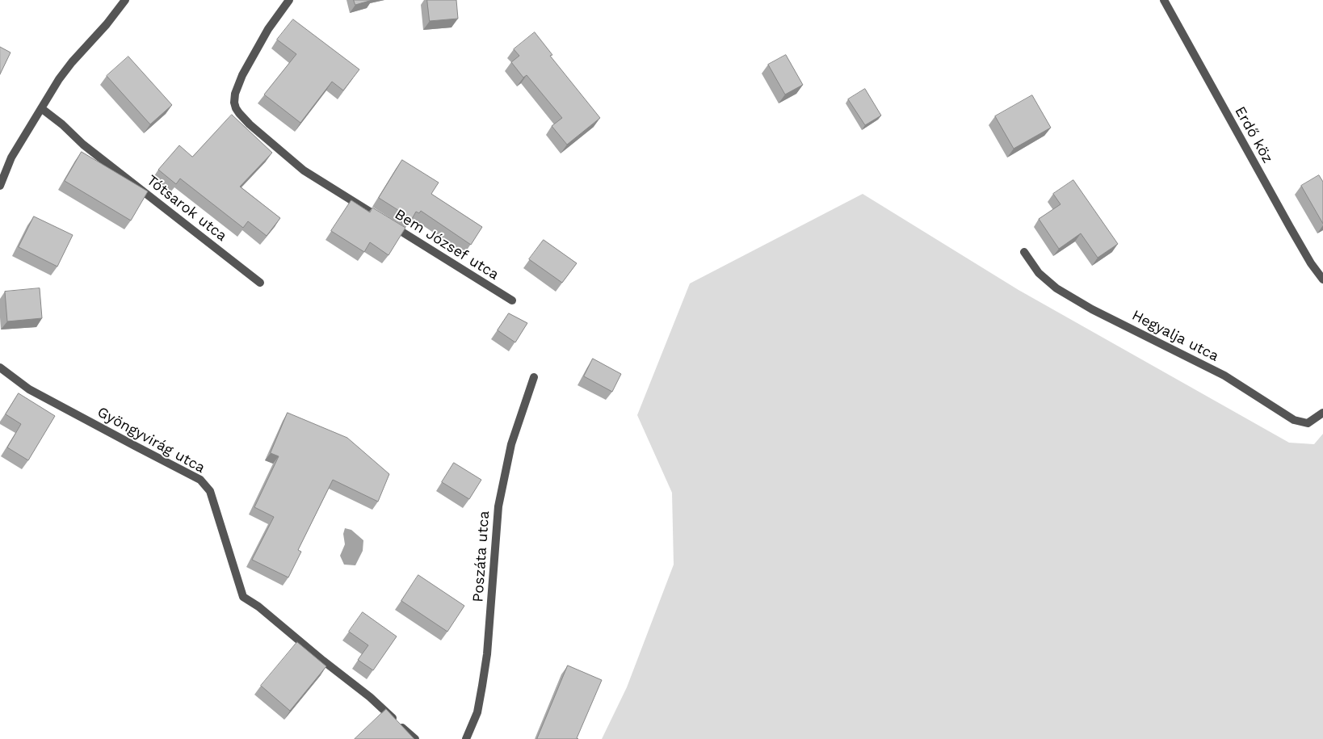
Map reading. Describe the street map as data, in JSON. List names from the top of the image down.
{
  "streets": {
    "street": [
      "Erdő köz",
      "Tótsarok utca",
      "Bem József utca",
      "Hegyalja utca",
      "Gyöngyvirág utca",
      "Poszáta utca"
    ]
  }
}
